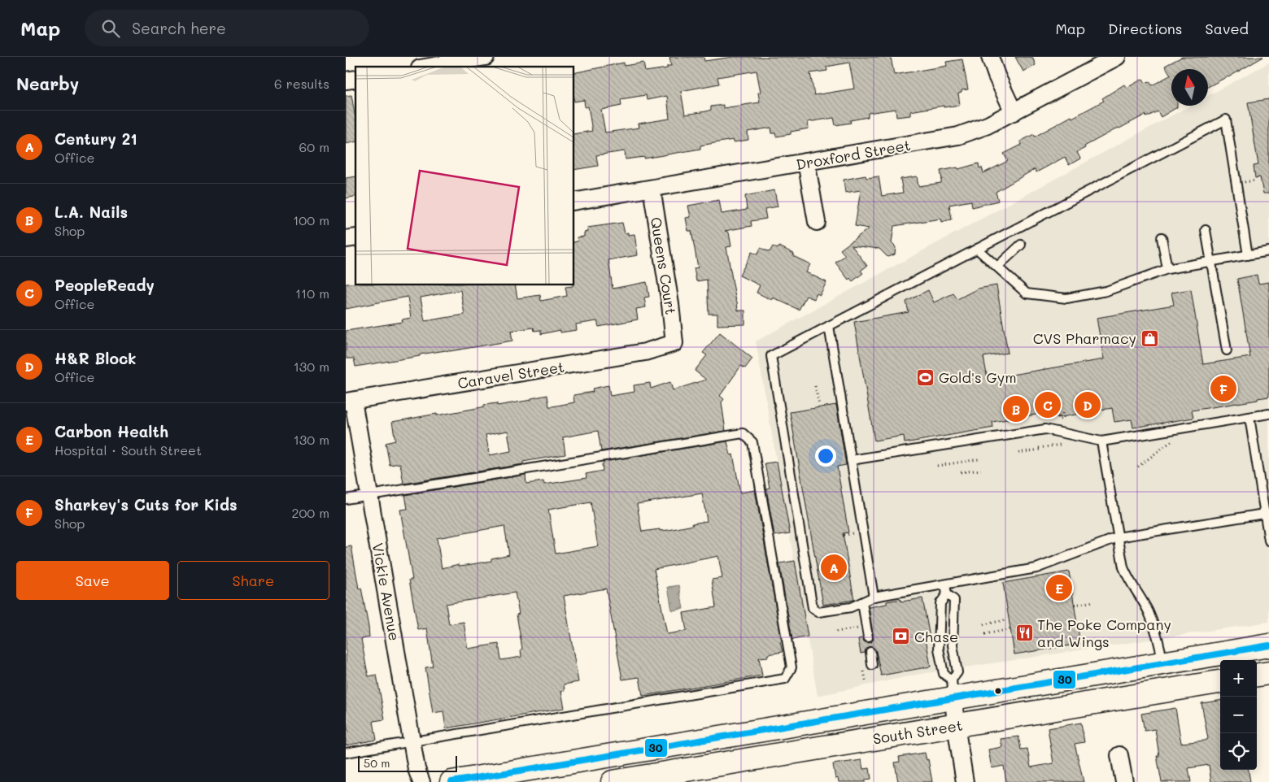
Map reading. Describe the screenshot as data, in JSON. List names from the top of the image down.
{
  "streets": {
    "main road": ["South Street"],
    "street": [
      "Droxford Street",
      "Queens Court",
      "Caravel Street",
      "Vickie Avenue"
    ]
  },
  "crossings": [
    ["Droxford Street", "Queens Court"],
    ["Queens Court", "Caravel Street"],
    ["Caravel Street", "Vickie Avenue"]
  ],
  "places": {
    "shop": ["CVS Pharmacy"],
    "sports": ["Gold's Gym"],
    "restaurant": ["The Poke Company and Wings"],
    "bank": ["Chase"]
  },
  "lines": ["transit line 30"],
  "scale_bar": "50 m",
  "north": "top",
  "page": {
    "header": "Map",
    "search": "Search here",
    "nav": ["Map", "Directions", "Saved"],
    "heading": ["Nearby", "6 results"],
    "list": [
      {
        "mark": "A",
        "name": "Century 21",
        "note": "Office",
        "value": "60 m"
      },
      {
        "mark": "B",
        "name": "L.A. Nails",
        "note": "Shop",
        "value": "100 m"
      },
      {
        "mark": "C",
        "name": "PeopleReady",
        "note": "Office",
        "value": "110 m"
      },
      {
        "mark": "D",
        "name": "H&R Block",
        "note": "Office",
        "value": "130 m"
      },
      {
        "mark": "E",
        "name": "Carbon Health",
        "note": "Hospital · South Street",
        "value": "130 m"
      },
      {
        "mark": "F",
        "name": "Sharkey's Cuts for Kids",
        "note": "Shop",
        "value": "200 m"
      }
    ],
    "pins": [
      "F",
      "C",
      "D",
      "B",
      "A",
      "E"
    ],
    "buttons": ["Save", "Share"],
    "map_buttons": ["+", "−"],
    "scale": "50 m"
  }
}
